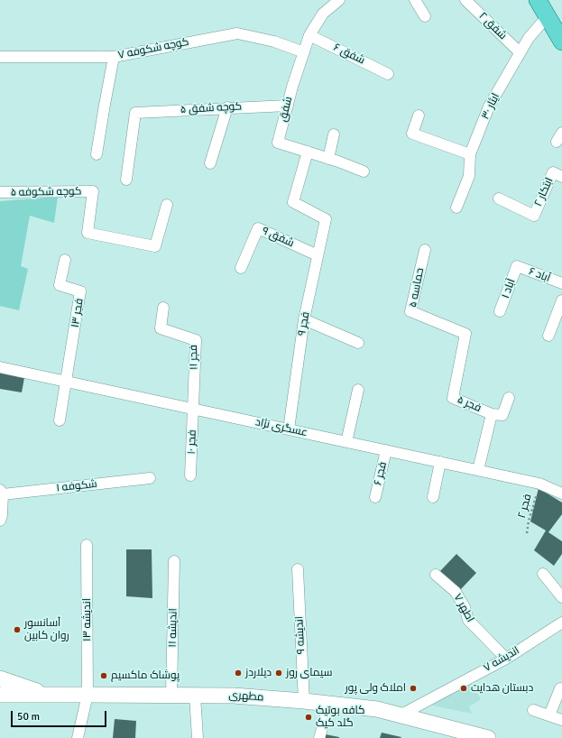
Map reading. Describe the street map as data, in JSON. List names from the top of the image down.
{
  "streets": {
    "main road": ["مطهری"],
    "street": [
      "شفق ۲",
      "کوچه شکوفه ۷",
      "شفق ۶",
      "ایثار ۳۰",
      "کوچه شفق ۵",
      "شفق",
      "کوچه شکوفه ۵",
      "ابتکار ۲",
      "شفق ۹",
      "آباد ۶",
      "حماسه ۵",
      "آباد ۱",
      "فجر ۱۳",
      "فجر ۹",
      "فجر ۱۱",
      "فجر ۵",
      "عسگری نژاد",
      "فجر ۱۰",
      "فجر ۶",
      "شکوفه ۱",
      "اطهر ۷",
      "اندیشه ١٣",
      "اندیشه ۱۱",
      "اندیشه ۹",
      "اندیشه ۷"
    ],
    "path": ["فجر ۲"]
  },
  "crossings": [
    ["شفق ۲", "ایثار ۳۰"],
    ["کوچه شکوفه ۷", "شفق"],
    ["شفق ۶", "شفق"],
    ["کوچه شفق ۵", "شفق"],
    ["شفق", "فجر ۹"],
    ["شفق ۹", "فجر ۹"],
    ["آباد ۶", "آباد ۱"],
    ["حماسه ۵", "فجر ۵"],
    ["فجر ۱۳", "عسگری نژاد"],
    ["فجر ۹", "عسگری نژاد"],
    ["فجر ۱۱", "عسگری نژاد"],
    ["فجر ۱۱", "فجر ۱۰"],
    ["فجر ۵", "عسگری نژاد"],
    ["عسگری نژاد", "فجر ۱۰"],
    ["عسگری نژاد", "فجر ۶"],
    ["عسگری نژاد", "فجر ۲"],
    ["اطهر ۷", "اندیشه ۷"],
    ["اندیشه ١٣", "مطهری"],
    ["اندیشه ۱۱", "مطهری"],
    ["اندیشه ۹", "مطهری"],
    ["اندیشه ۷", "مطهری"]
  ],
  "places": [
    "آسانسور روان کابین",
    "دیلاردز",
    "سیمای روز",
    "پوشاک ماکسیم",
    "املاک ولی پور",
    "دبستان هدایت",
    "کافه بوتیک گلد کیک"
  ],
  "scale_bar": "50 m"
}
